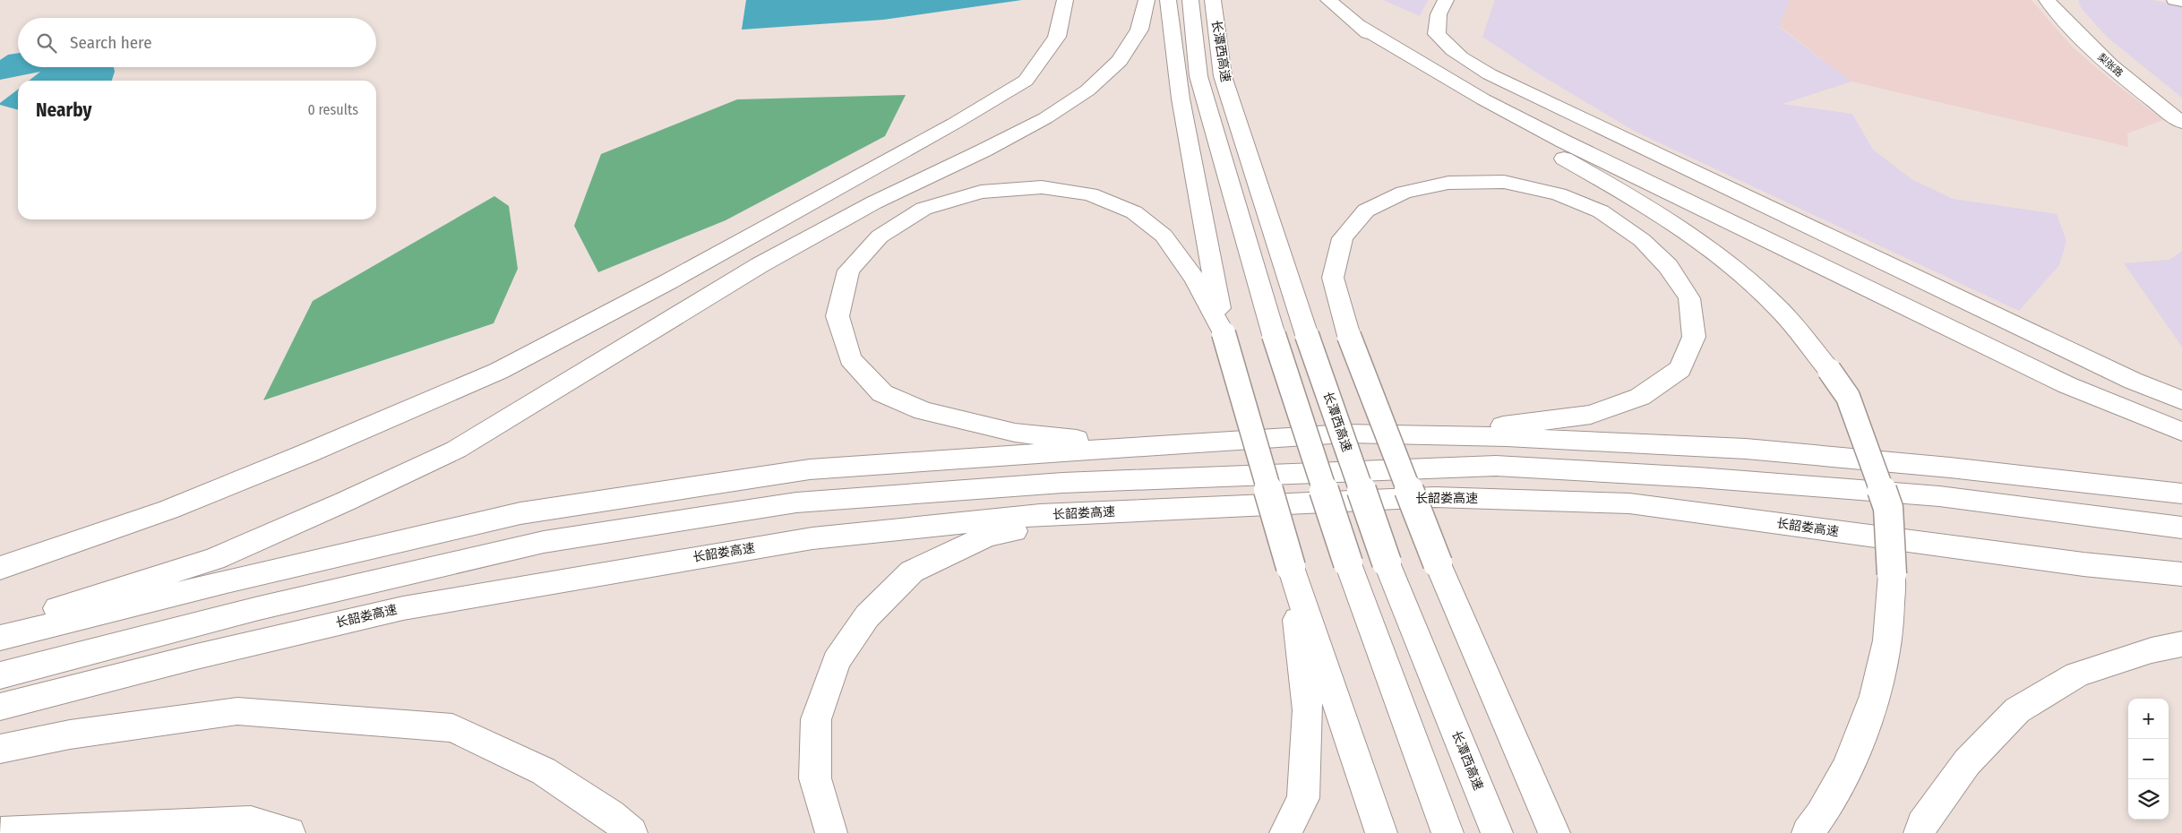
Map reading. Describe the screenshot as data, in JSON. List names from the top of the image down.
{
  "streets": {
    "main road": ["长潭西高速", "梨张路", "长韶娄高速"]
  },
  "page": {
    "search": "Search here",
    "heading": ["Nearby", "0 results"],
    "map_buttons": ["+", "−"]
  }
}
